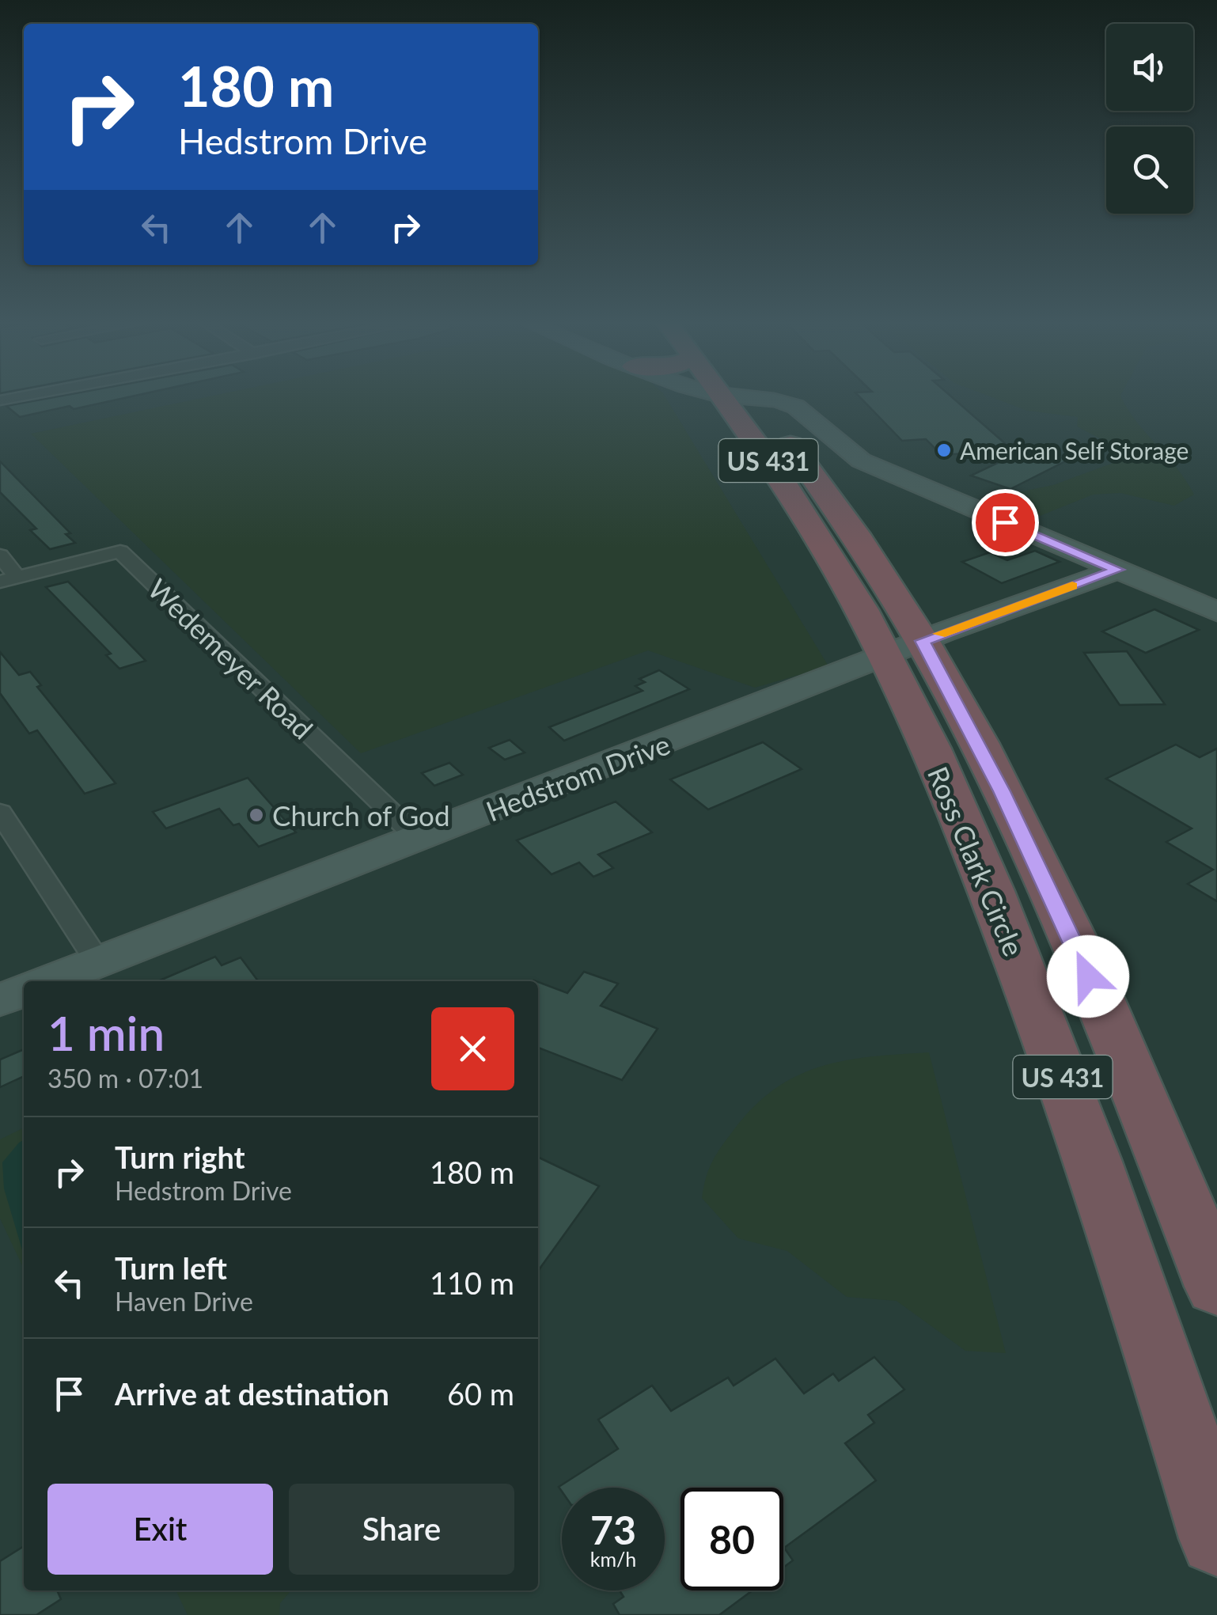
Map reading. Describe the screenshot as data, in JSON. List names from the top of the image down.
{
  "streets": {
    "highway": ["US 431", "Ross Clark Circle"],
    "street": ["Wedemeyer Road", "Hedstrom Drive"]
  },
  "crossings": [
    ["Wedemeyer Road", "Hedstrom Drive"],
    ["Hedstrom Drive", "Ross Clark Circle"]
  ],
  "places": ["American Self Storage", "Church of God"],
  "page": {
    "turn": ["180 m", "Hedstrom Drive"],
    "heading": ["1 min", "350 m · 07:01"],
    "list": [
      {
        "name": "Turn right",
        "note": "Hedstrom Drive",
        "value": "180 m"
      },
      {
        "name": "Turn left",
        "note": "Haven Drive",
        "value": "110 m"
      },
      {
        "name": "Arrive at destination",
        "value": "60 m"
      }
    ],
    "buttons": ["Exit", "Share"],
    "speed": "73 km/h",
    "limit": "80"
  }
}
